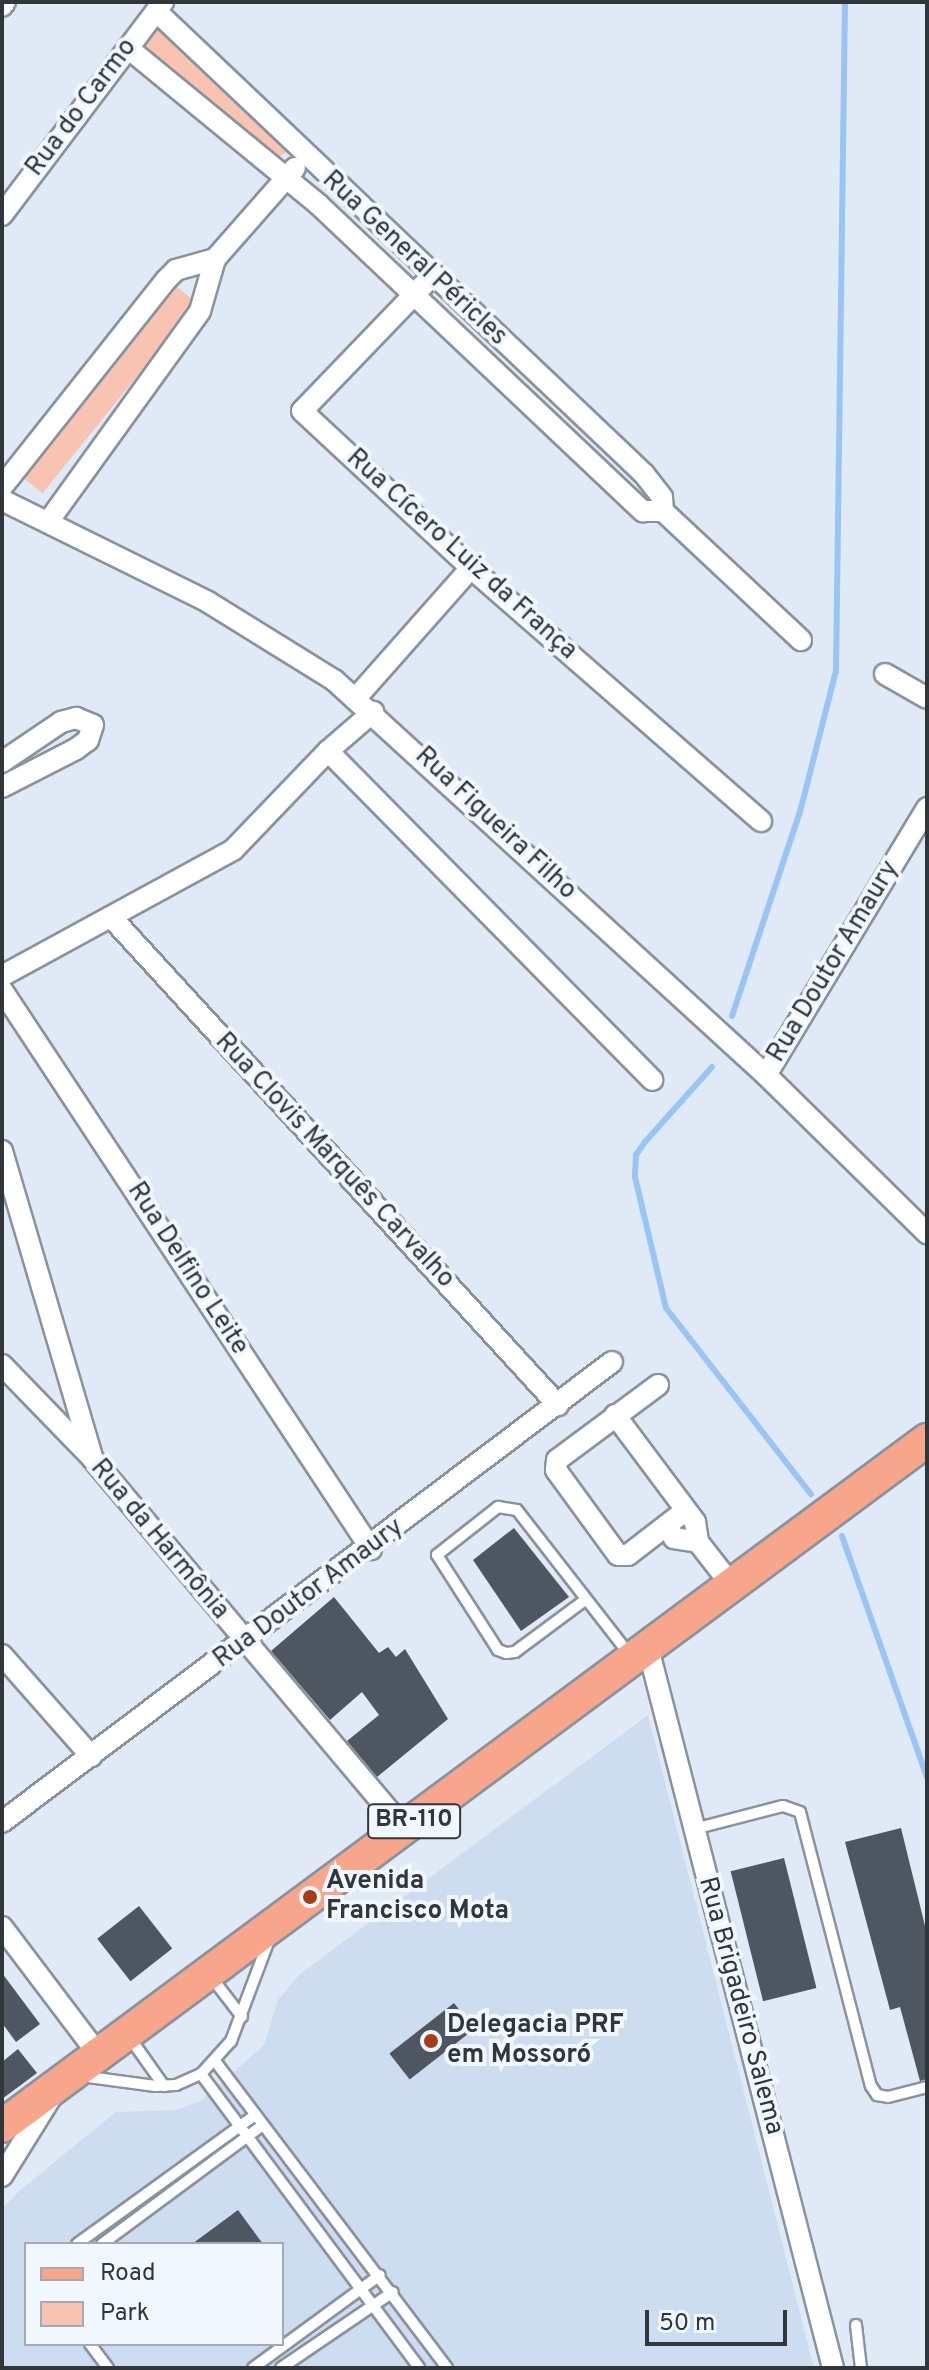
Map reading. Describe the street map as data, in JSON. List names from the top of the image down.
{
  "streets": {
    "main road": ["BR-110"],
    "street": [
      "Rua do Carmo",
      "Rua General Péricles",
      "Rua Cícero Luiz da França",
      "Rua Figueira Filho",
      "Rua Doutor Amaury",
      "Rua Clovis Marquês Carvalho",
      "Rua Delfino Leite",
      "Rua da Harmônia",
      "Rua Brigadeiro Salema"
    ]
  },
  "crossings": [
    ["Rua do Carmo", "Rua General Péricles"],
    ["Rua General Péricles", "Rua Cícero Luiz da França"],
    ["Rua Figueira Filho", "Rua Doutor Amaury"],
    ["Rua Doutor Amaury", "Rua Clovis Marquês Carvalho"],
    ["Rua Doutor Amaury", "Rua Delfino Leite"],
    ["Rua Doutor Amaury", "Rua da Harmônia"],
    ["Rua da Harmônia", "BR-110"],
    ["BR-110", "Rua Brigadeiro Salema"]
  ],
  "places": ["Avenida Francisco Mota", "Delegacia PRF em Mossoró"],
  "legend": ["Road", "Park"],
  "scale_bar": "50 m"
}
